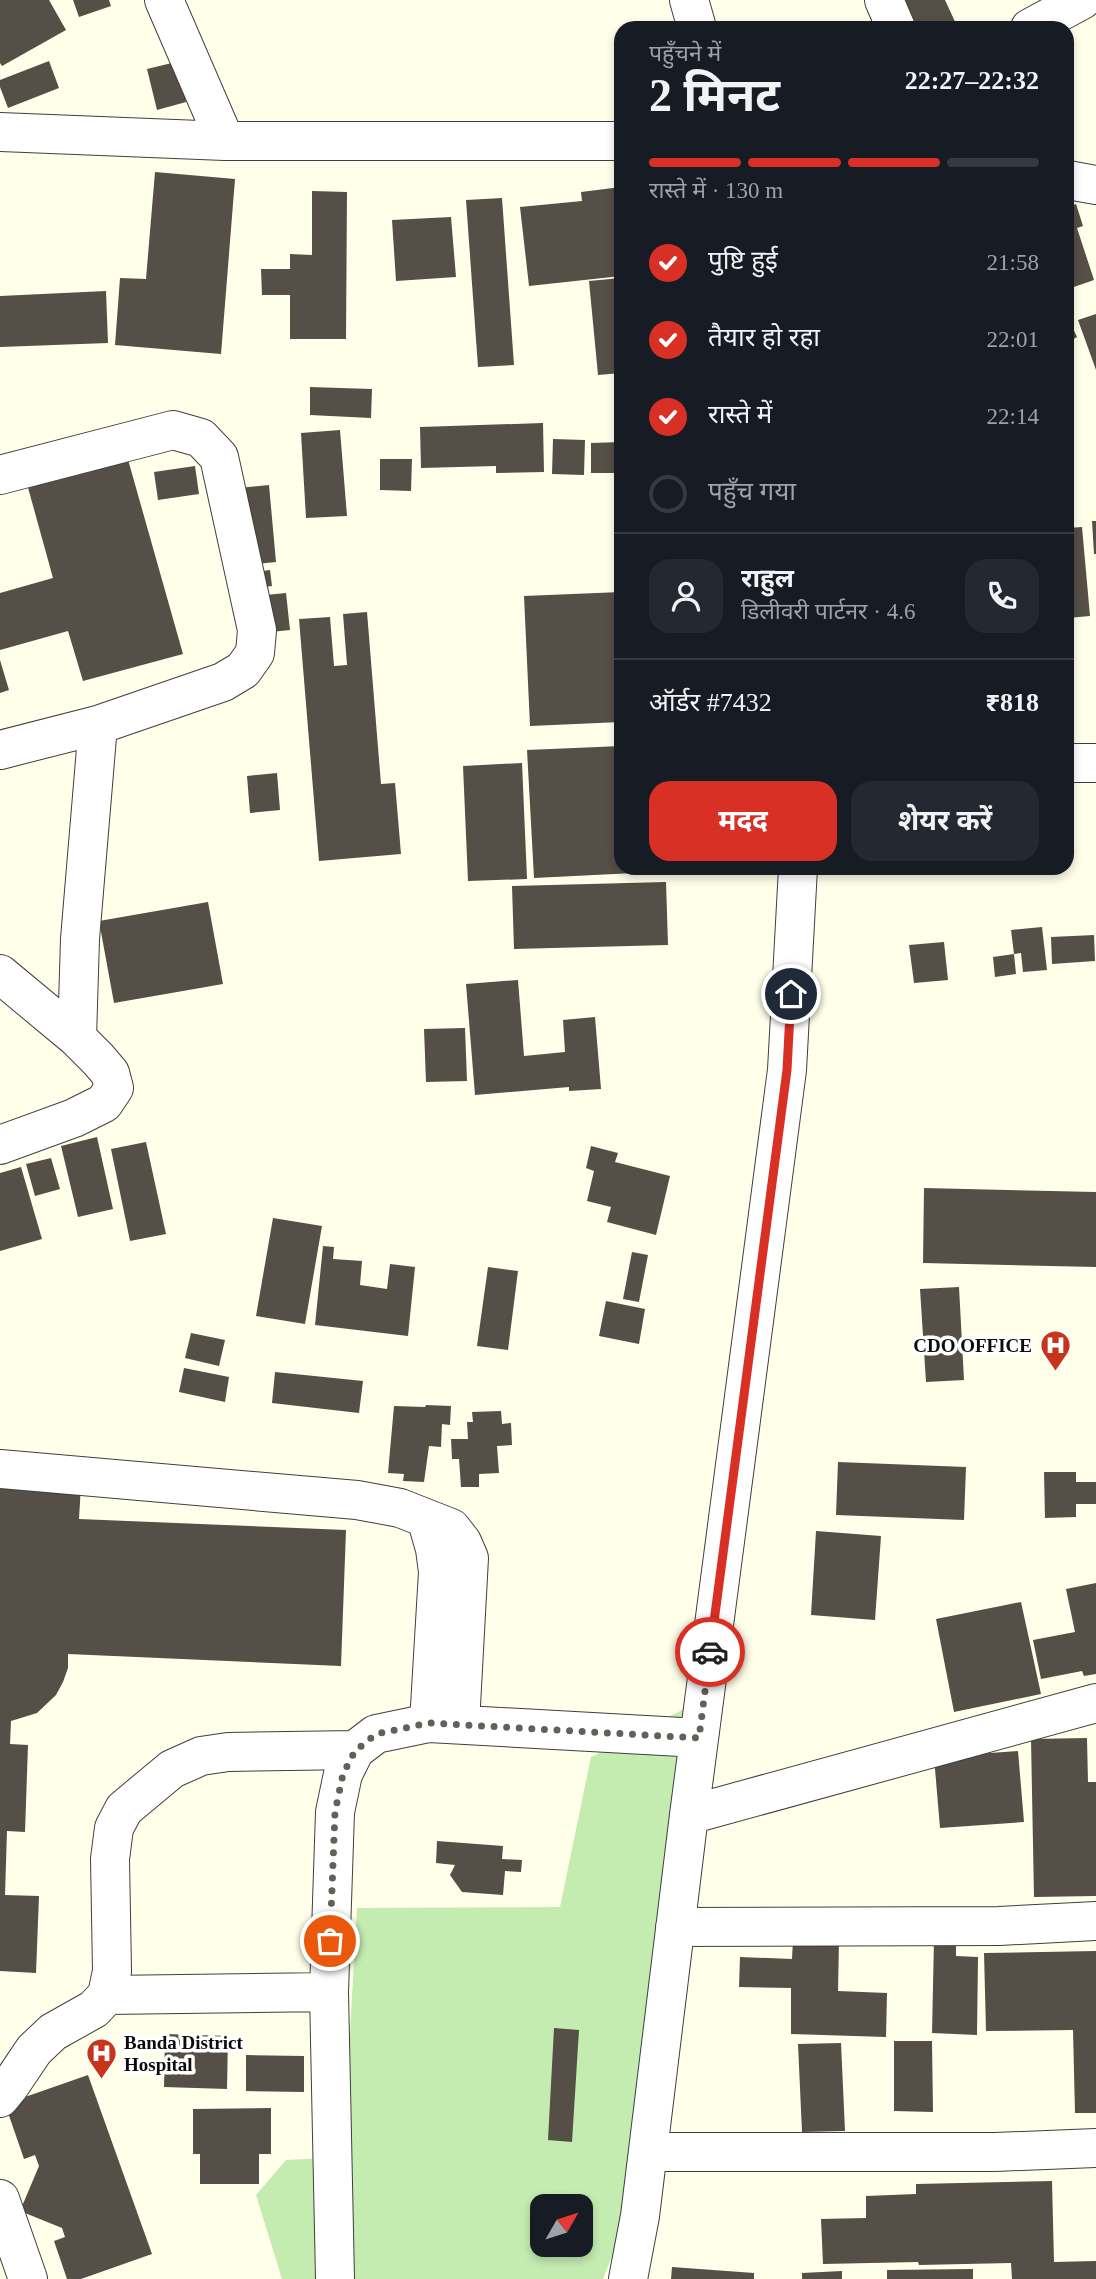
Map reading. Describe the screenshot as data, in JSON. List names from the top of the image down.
{
  "places": {
    "hospital": ["CDO OFFICE", "Banda District Hospital"]
  },
  "north": "top right",
  "page": {
    "heading": ["2 मिनट", "पहुँचने में", "22:27–22:32"],
    "panel": [
      "राहुल",
      "डिलीवरी पार्टनर · 4.6",
      "ऑर्डर #7432",
      "₹818"
    ],
    "bar": "रास्ते में · 130 m",
    "list": [
      ["पुष्टि हुई", "21:58"],
      ["तैयार हो रहा", "22:01"],
      ["रास्ते में", "22:14"],
      "पहुँच गया"
    ],
    "buttons": ["मदद", "शेयर करें"]
  }
}
